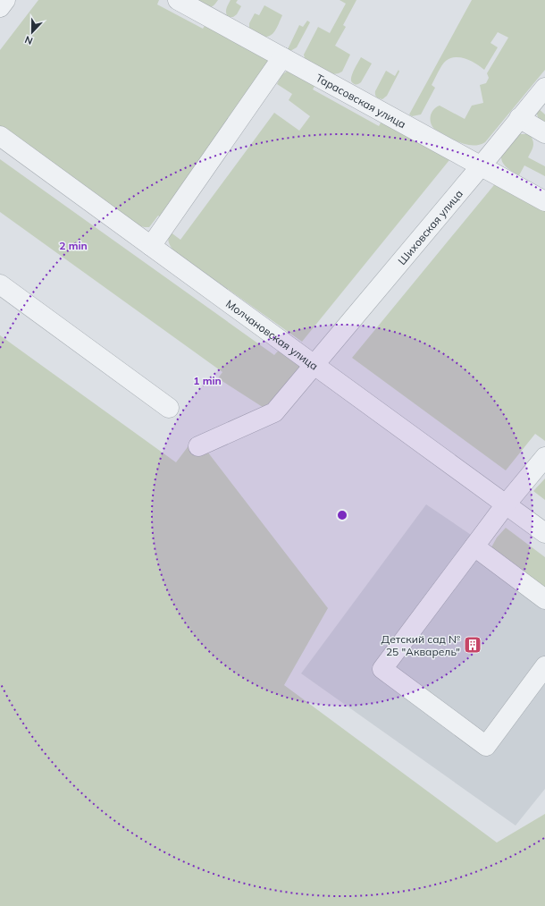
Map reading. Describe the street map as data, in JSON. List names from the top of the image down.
{
  "streets": {
    "street": ["Тарасовская улица", "Шиховская улица", "Молчановская улица"]
  },
  "crossings": [
    ["Тарасовская улица", "Шиховская улица"],
    ["Шиховская улица", "Молчановская улица"]
  ],
  "places": {
    "building": ["Детский сад № 25 \"Акварель\""]
  },
  "north": "bottom",
  "rings": ["2 min", "1 min"]
}
